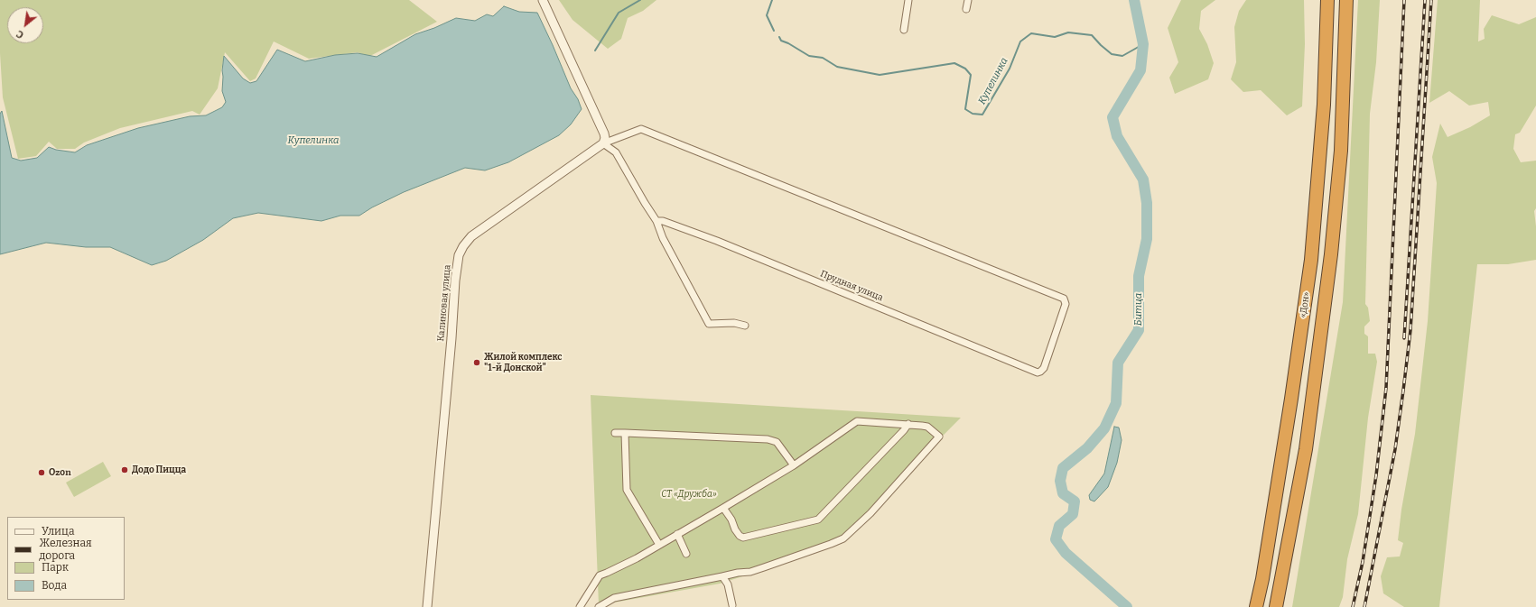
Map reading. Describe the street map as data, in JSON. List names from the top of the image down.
{
  "streets": {
    "highway": ["«Дон»"],
    "street": ["Прудная улица", "Калиновая улица"]
  },
  "crossings": [
    ["Прудная улица", "Калиновая улица"]
  ],
  "water": ["Купелинка", "Битца"],
  "parks": ["СТ «Дружба»"],
  "places": ["Жилой комплекс \"1-й Донской\"", "Додо Пицца", "Ozon"],
  "legend": [
    "Улица",
    "Железная дорога",
    "Парк",
    "Вода"
  ],
  "north": "bottom left"
}
